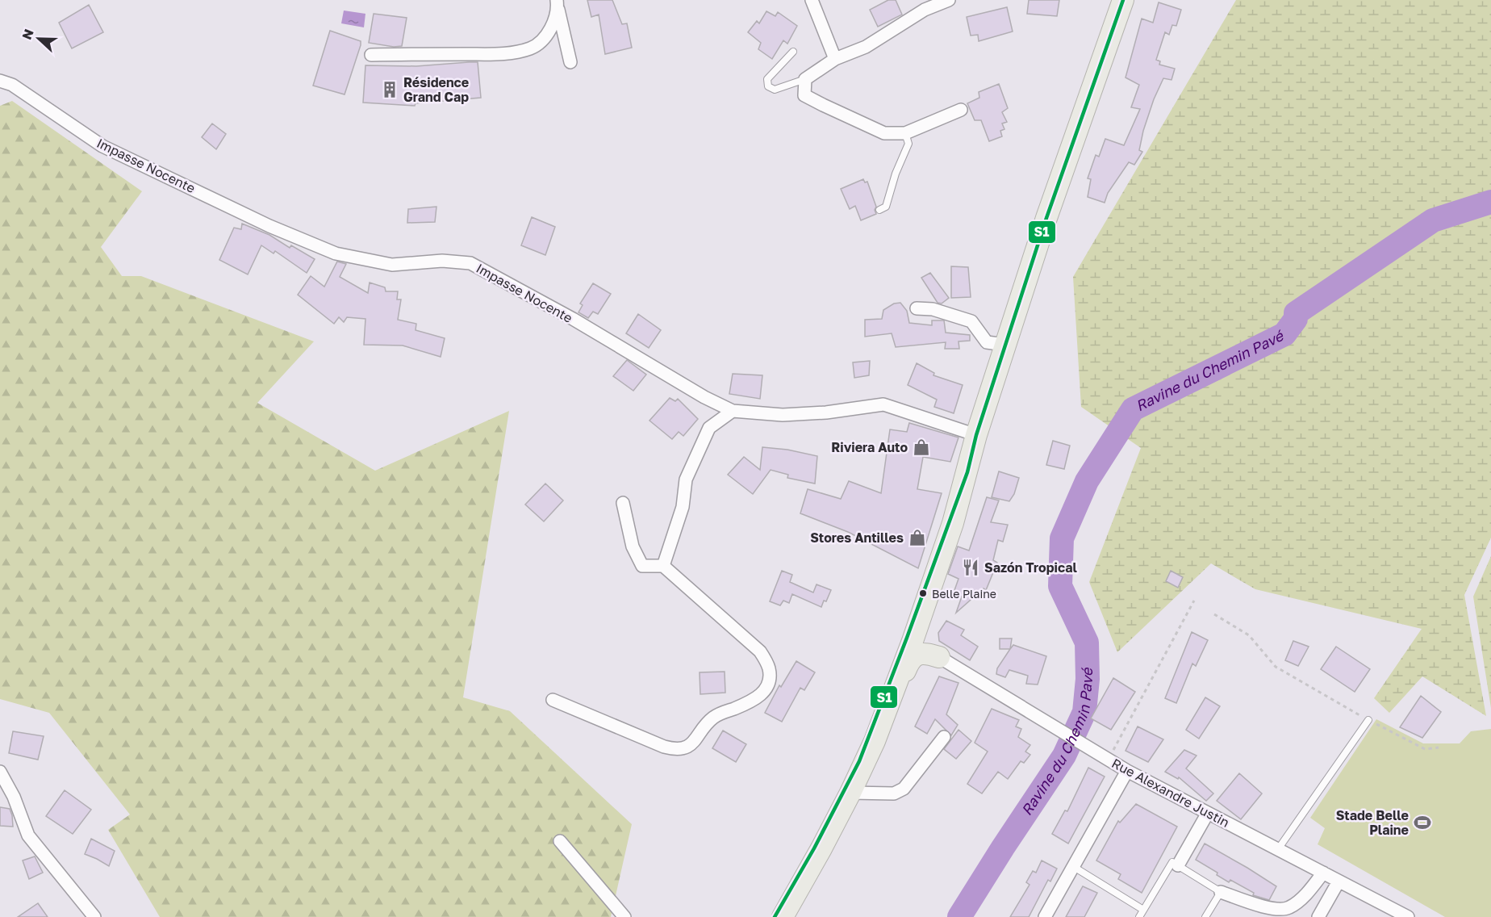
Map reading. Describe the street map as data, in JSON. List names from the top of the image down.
{
  "streets": {
    "street": ["Impasse Nocente", "Rue Alexandre Justin"]
  },
  "water": ["Ravine du Chemin Pavé"],
  "places": {
    "building": ["Résidence Grand Cap"],
    "shop": ["Riviera Auto", "Stores Antilles"],
    "restaurant": ["Sazón Tropical"],
    "other": ["Belle Plaine"],
    "sports": ["Stade Belle Plaine"]
  },
  "lines": ["transit line S1"],
  "north": "left"
}
